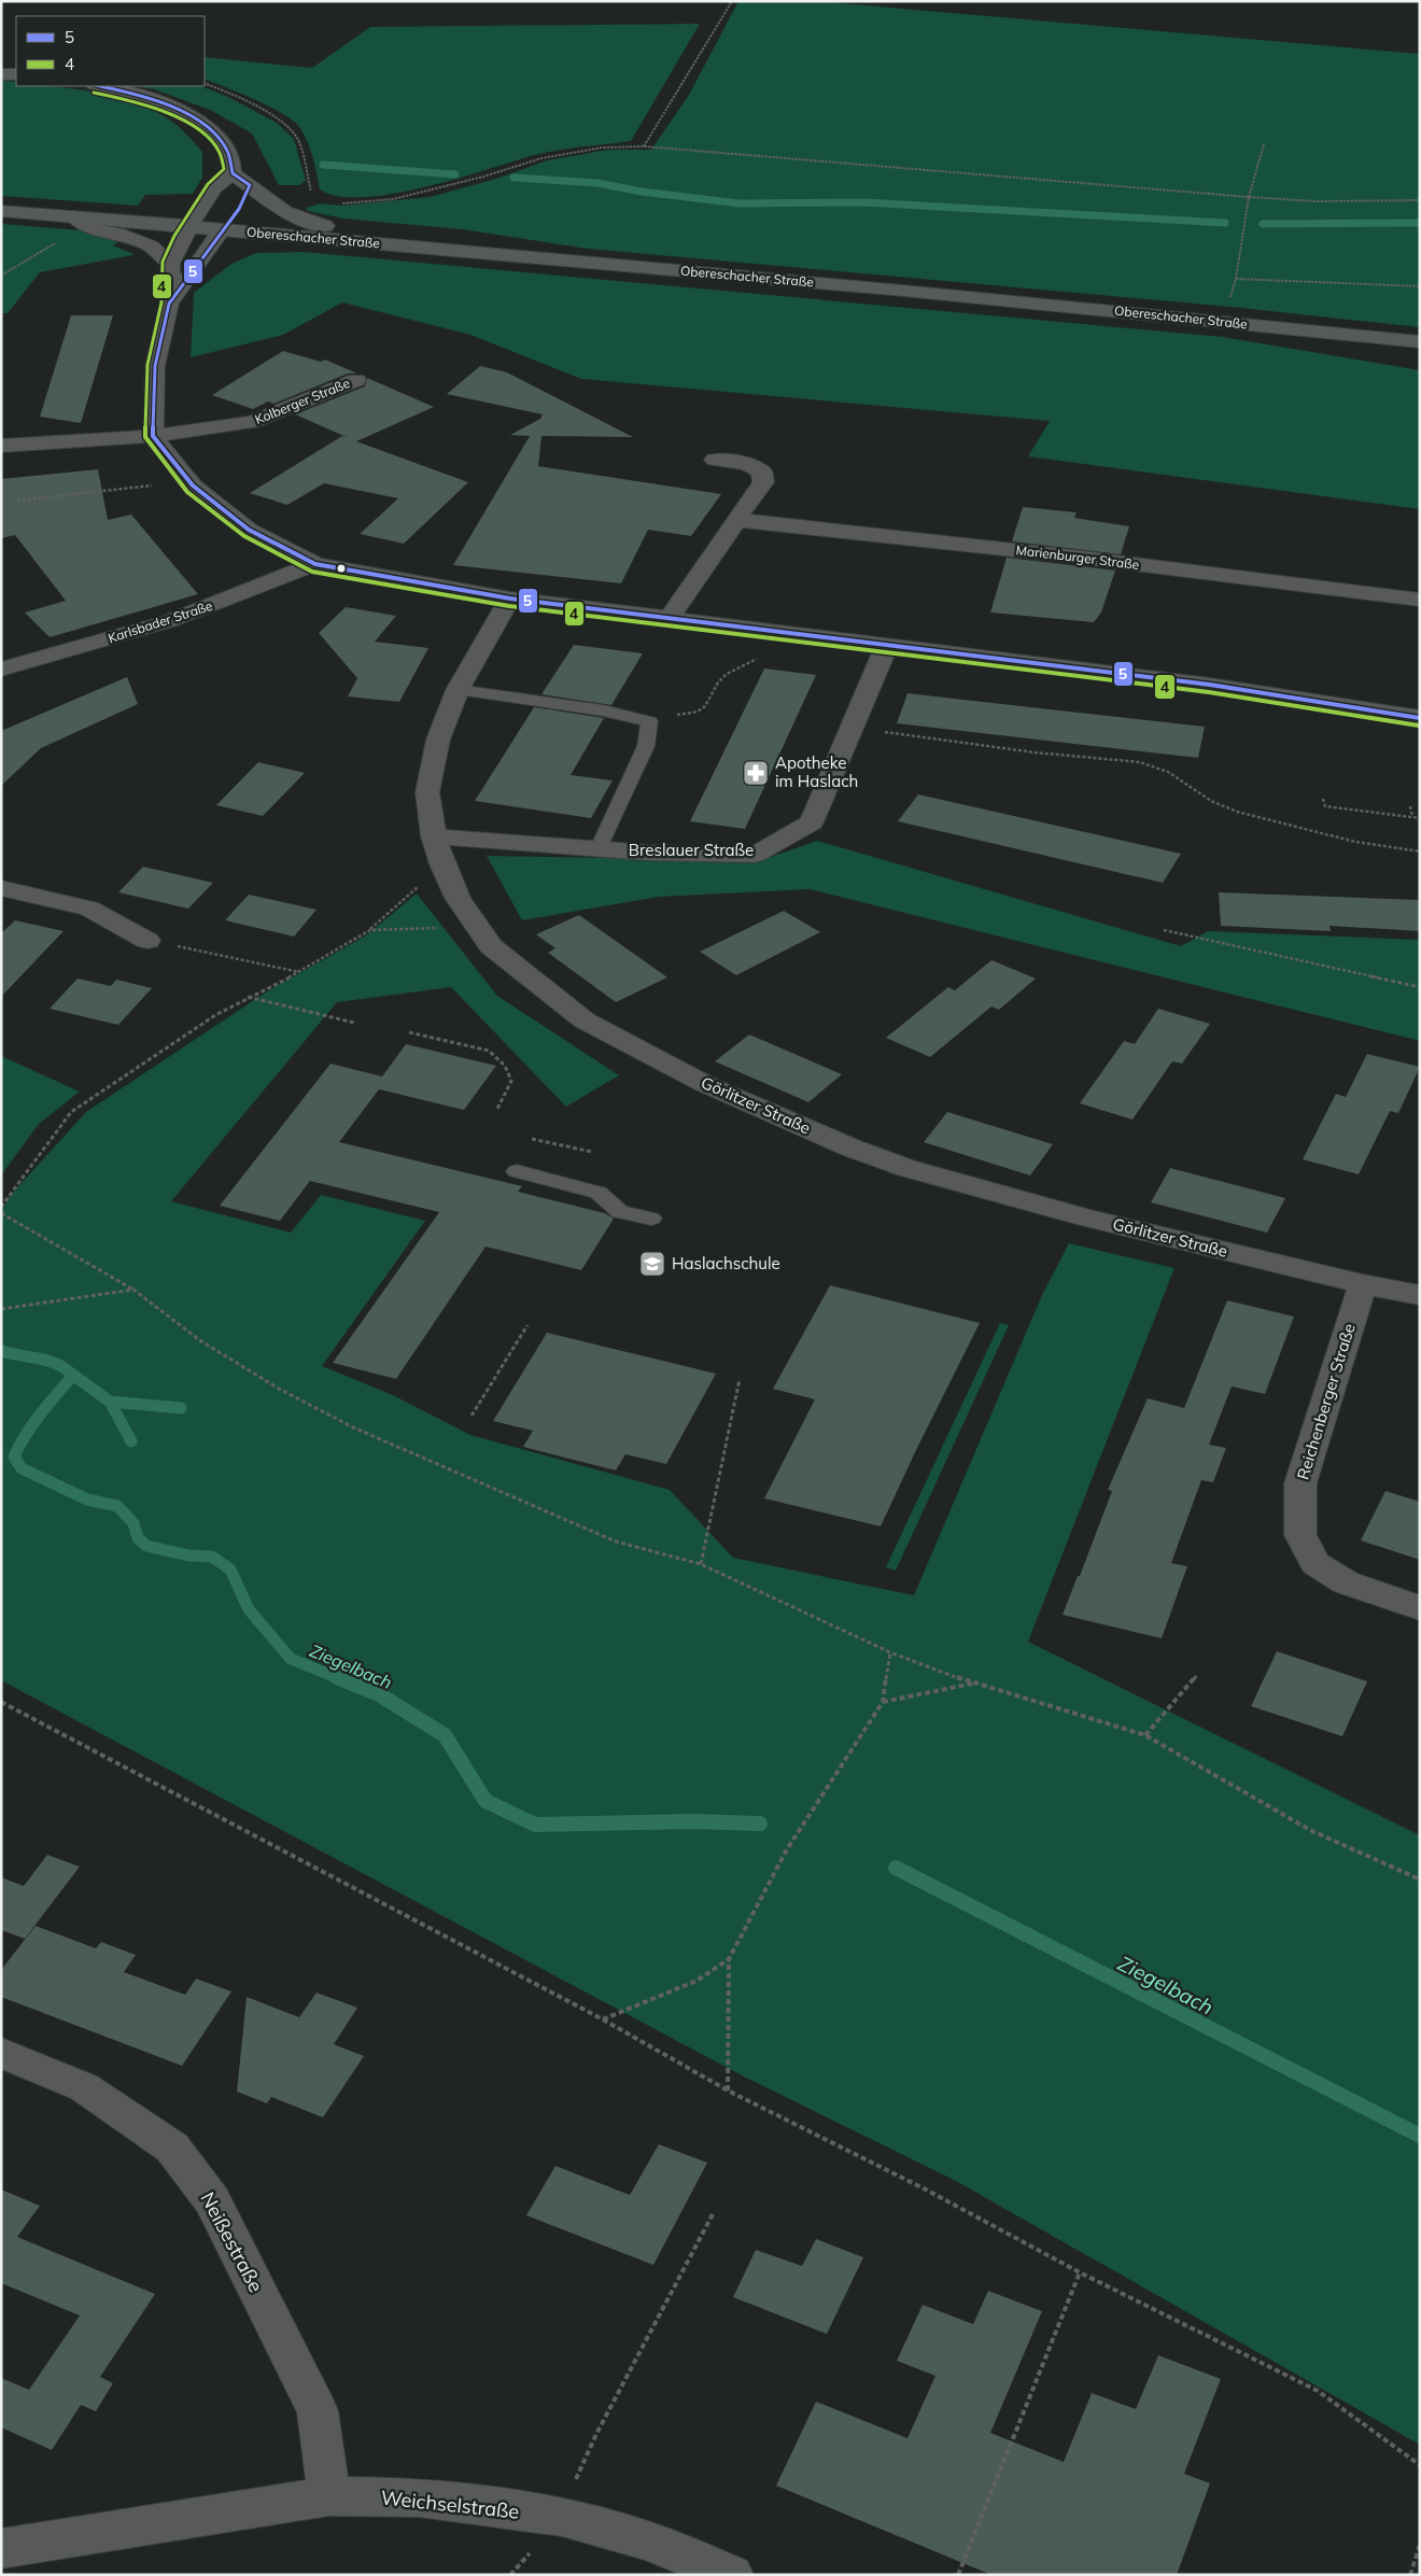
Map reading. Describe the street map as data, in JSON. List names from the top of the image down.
{
  "streets": {
    "main road": ["Obereschacher Straße"],
    "street": [
      "Kolberger Straße",
      "Marienburger Straße",
      "Karlsbader Straße",
      "Breslauer Straße",
      "Görlitzer Straße",
      "Reichenberger Straße",
      "Neißestraße",
      "Weichselstraße"
    ]
  },
  "crossings": [
    ["Breslauer Straße", "Görlitzer Straße"],
    ["Görlitzer Straße", "Reichenberger Straße"],
    ["Neißestraße", "Weichselstraße"]
  ],
  "water": ["Ziegelbach"],
  "places": {
    "pharmacy": ["Apotheke im Haslach"],
    "school or university": ["Haslachschule"]
  },
  "lines": ["transit line 5", "transit line 4"],
  "legend": ["5", "4"]
}
